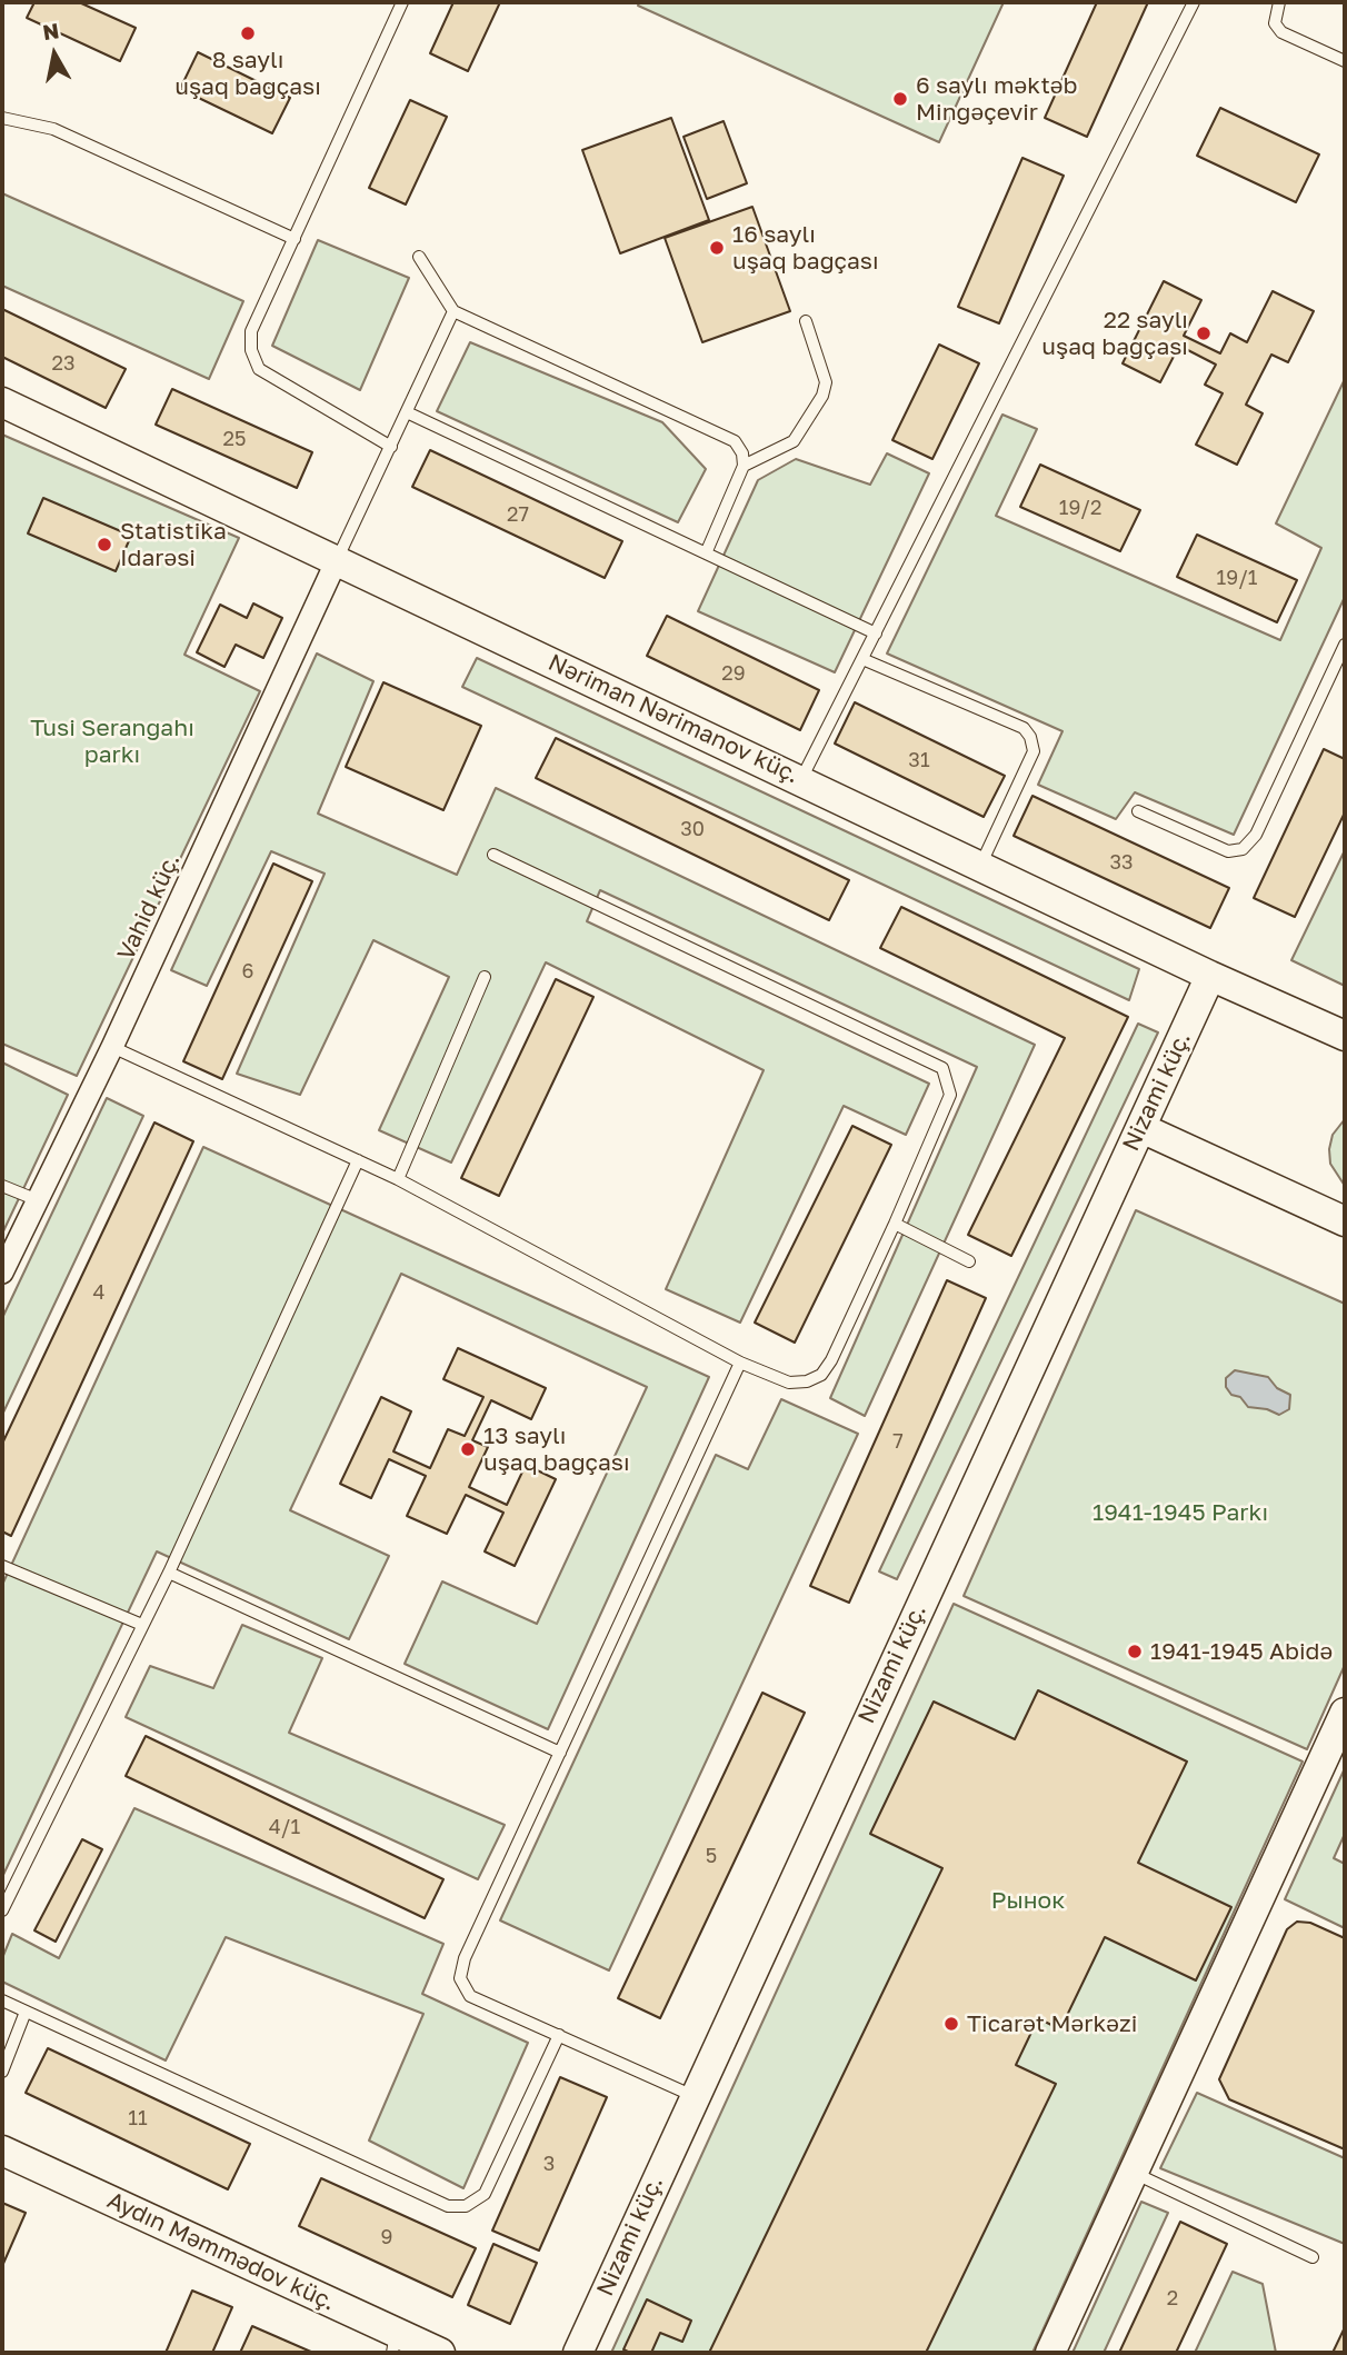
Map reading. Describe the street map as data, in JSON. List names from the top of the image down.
{
  "streets": {
    "street": [
      "Nəriman Nərimanov küç.",
      "Vahid küç.",
      "Nizami küç.",
      "Aydın Məmmədov küç."
    ]
  },
  "crossings": [
    ["Nəriman Nərimanov küç.", "Vahid küç."],
    ["Nəriman Nərimanov küç.", "Nizami küç."]
  ],
  "parks": ["Tusi Serangahı parkı", "1941-1945 Parkı", "Рынок"],
  "places": [
    "8 saylı uşaq bağçası",
    "6 saylı məktəb Mingəçevir",
    "16 saylı uşaq bağçası",
    "22 saylı uşaq bağçası",
    "Statistika Idarəsi",
    "13 saylı uşaq bağçası",
    "1941-1945 Abidə",
    "Ticarət Mərkəzi"
  ],
  "house_numbers": [
    "23",
    "25",
    "19/2",
    "27",
    "19/1",
    "29",
    "31",
    "30",
    "33",
    "6",
    "4",
    "7",
    "4/1",
    "5",
    "11",
    "3",
    "9",
    "2"
  ],
  "north": "top"
}
